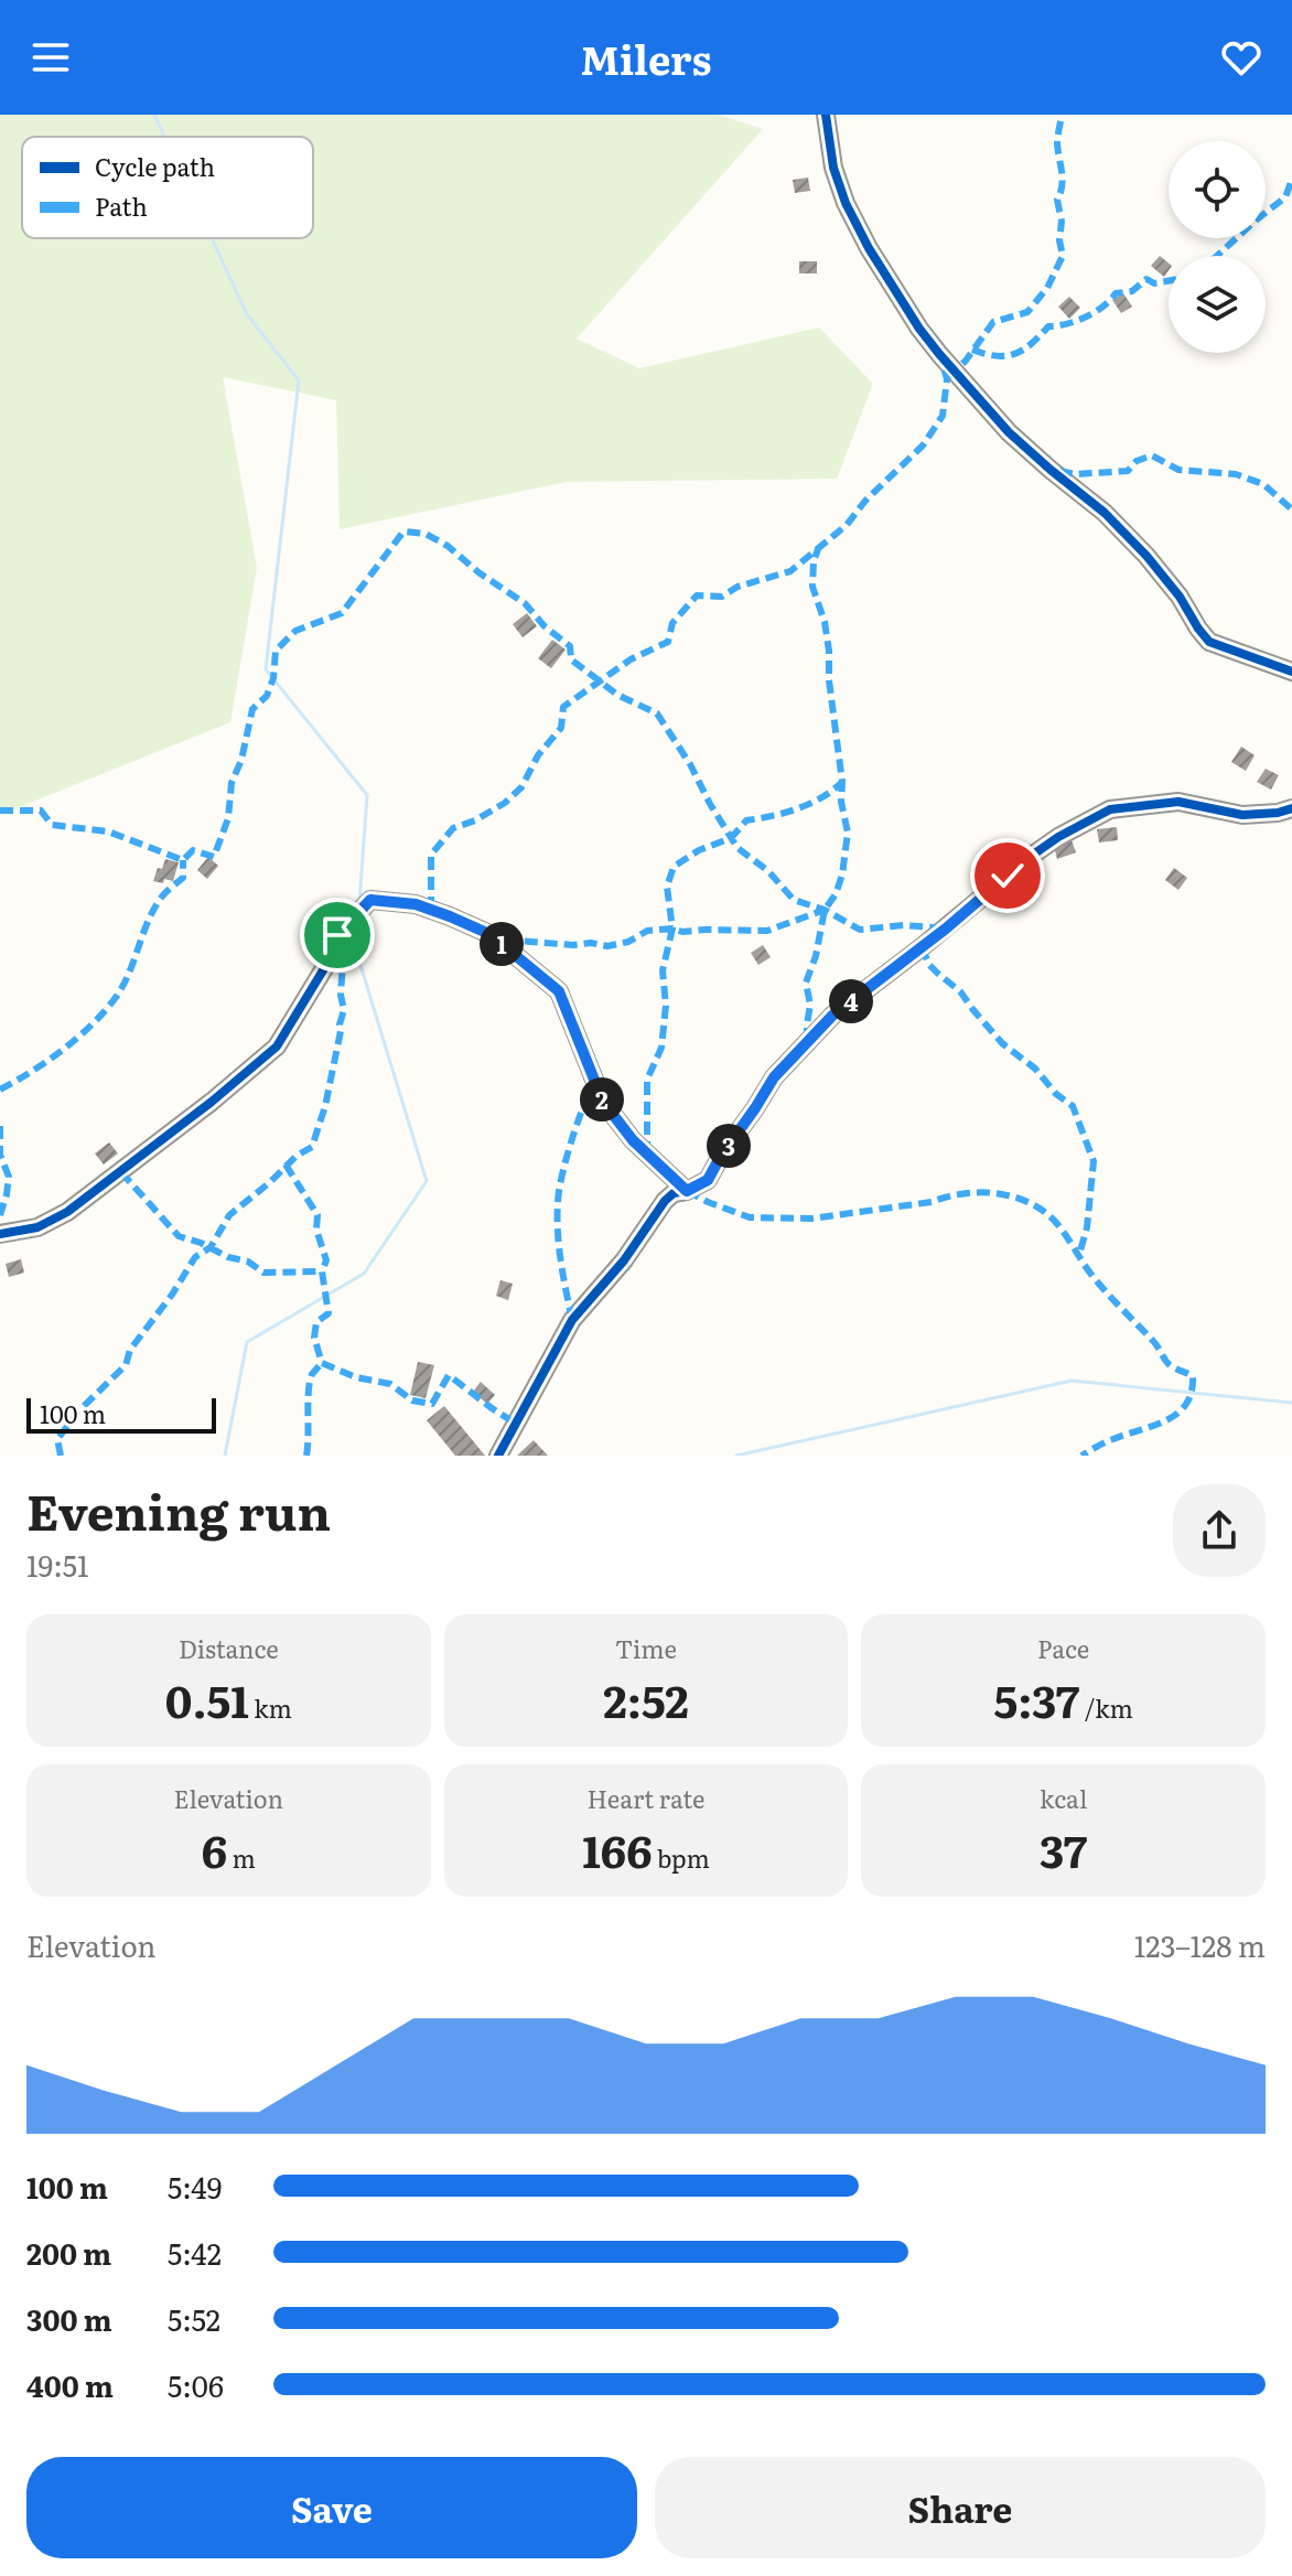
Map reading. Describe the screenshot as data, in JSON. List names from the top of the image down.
{
  "legend": ["Cycle path", "Path"],
  "scale_bar": "100 m",
  "page": {
    "header": "Milers",
    "pins": [
      "1",
      "4",
      "2",
      "3"
    ],
    "scale": "100 m",
    "heading": ["Evening run", "19:51"],
    "stats": [
      ["Distance", "0.51 km"],
      ["Time", "2:52"],
      ["Pace", "5:37 /km"],
      ["Elevation", "6 m"],
      ["Heart rate", "166 bpm"],
      ["kcal", "37"]
    ],
    "chart": ["Elevation", "123–128 m"],
    "list": [
      {
        "name": "100 m",
        "note": "5:49"
      },
      {
        "name": "200 m",
        "note": "5:42"
      },
      {
        "name": "300 m",
        "note": "5:52"
      },
      {
        "name": "400 m",
        "note": "5:06"
      }
    ],
    "buttons": ["Save", "Share"]
  }
}
